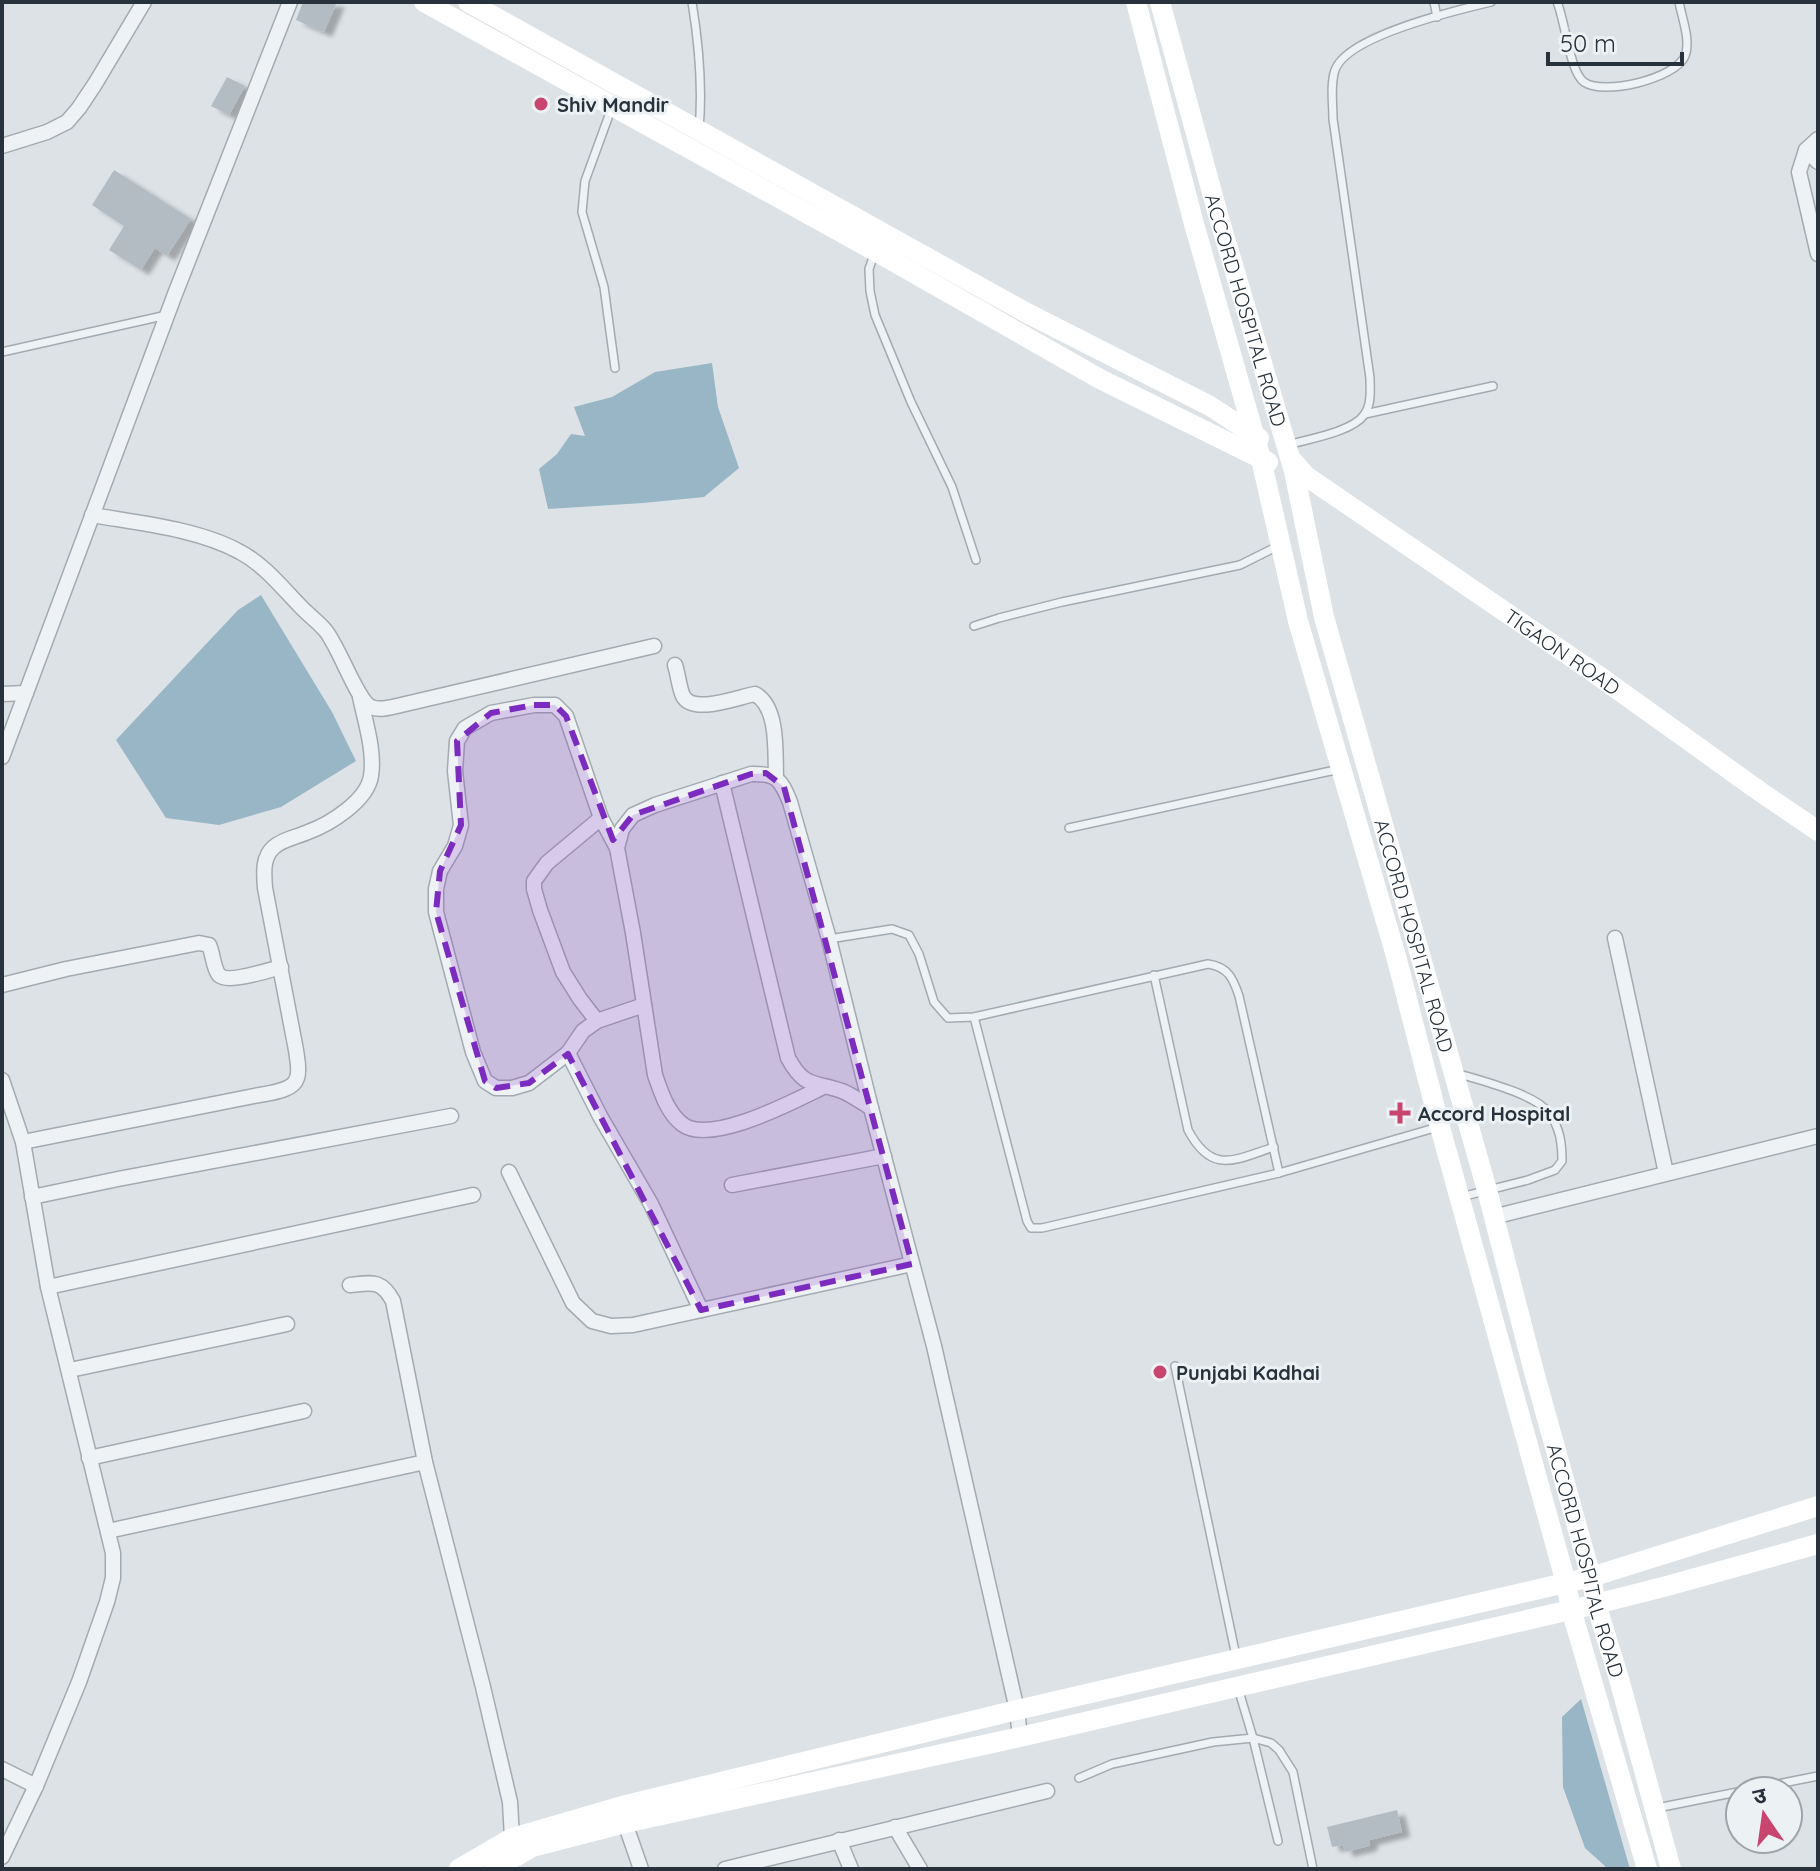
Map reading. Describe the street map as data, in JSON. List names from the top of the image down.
{
  "streets": {
    "street": ["ACCORD HOSPITAL ROAD", "TIGAON ROAD"]
  },
  "crossings": [
    ["ACCORD HOSPITAL ROAD", "TIGAON ROAD"]
  ],
  "places": {
    "other": ["Shiv Mandir", "Punjabi Kadhai"],
    "health": ["Accord Hospital"]
  },
  "scale_bar": "50 m",
  "north": "top"
}
